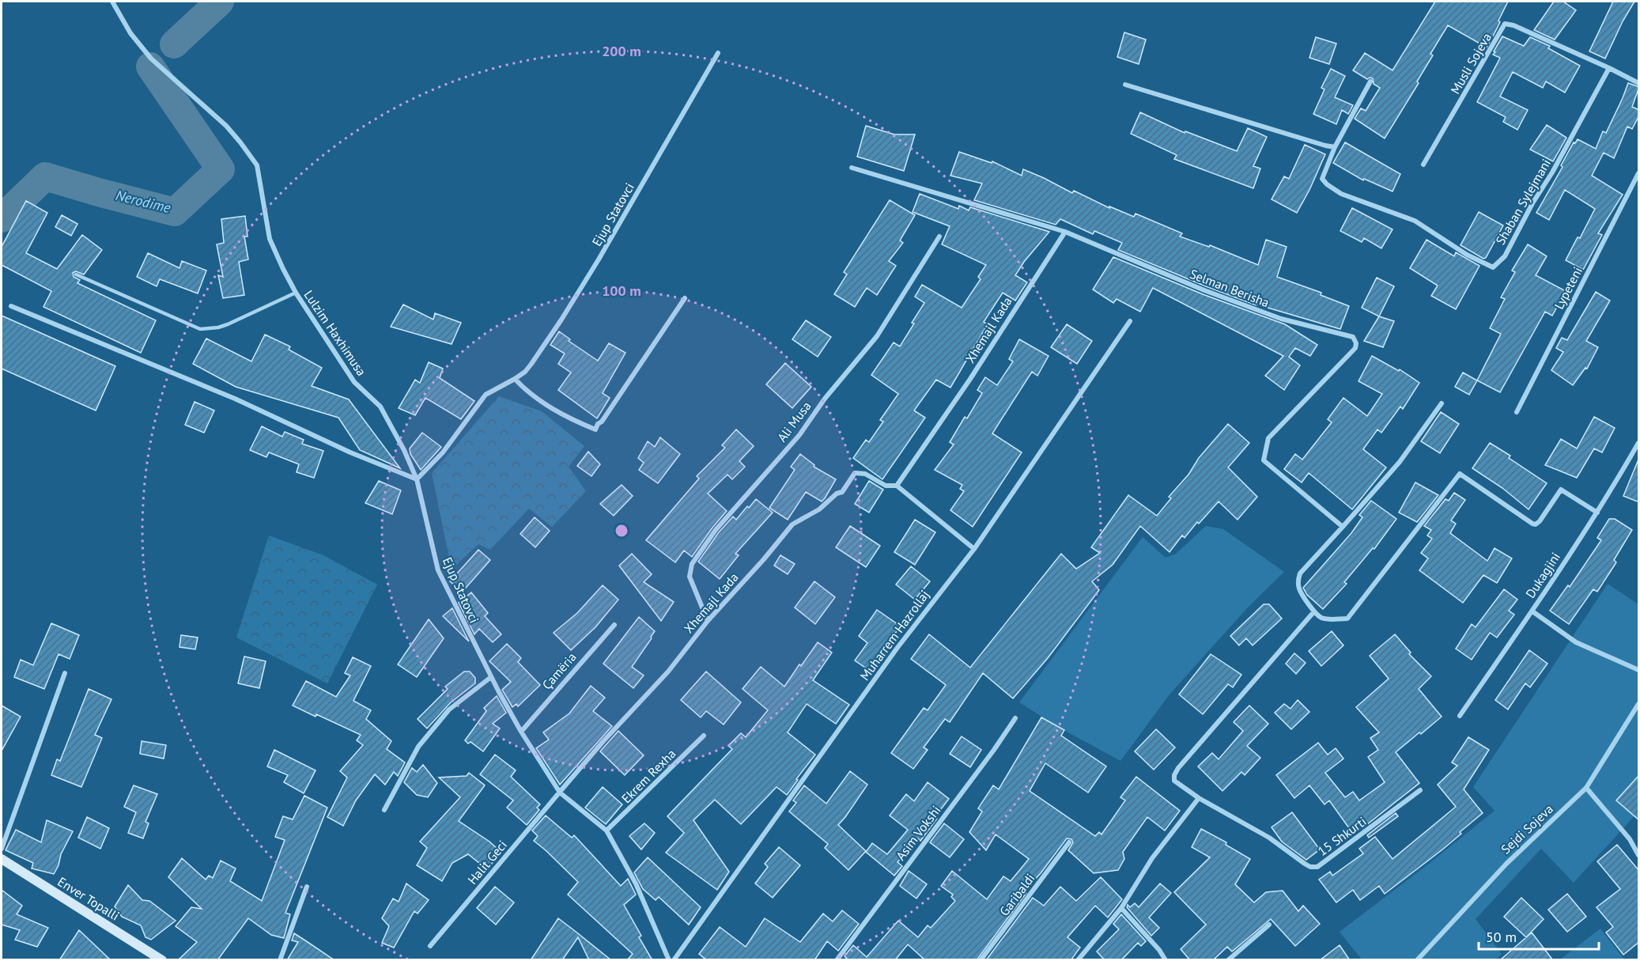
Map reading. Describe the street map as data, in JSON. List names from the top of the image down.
{
  "streets": {
    "main road": ["Enver Topalli"],
    "street": [
      "Musli Sojeva",
      "Shaban Sylejmani",
      "Ejup Statovci",
      "Selman Berisha",
      "Lypeteni",
      "Xhemajl Kada",
      "Lulzim Haxhimusa",
      "Ali Musa",
      "Dukagjini",
      "Muharrem Hazrollaj",
      "Çamëria",
      "Ekrem Rexha",
      "Sejdi Sojeva",
      "Asim Vokshi",
      "15 Shkurti",
      "Halit Geci",
      "Garibaldi"
    ]
  },
  "crossings": [
    ["Musli Sojeva", "Shaban Sylejmani"],
    ["Ejup Statovci", "Xhemajl Kada"],
    ["Ejup Statovci", "Lulzim Haxhimusa"],
    ["Ejup Statovci", "Çamëria"],
    ["Ejup Statovci", "Ekrem Rexha"],
    ["Ejup Statovci", "Halit Geci"],
    ["Selman Berisha", "Xhemajl Kada"],
    ["Xhemajl Kada", "Ali Musa"],
    ["Xhemajl Kada", "Muharrem Hazrollaj"],
    ["Xhemajl Kada", "Halit Geci"]
  ],
  "water": ["Nerodime"],
  "scale_bar": "50 m",
  "rings": ["200 m", "100 m"]
}
